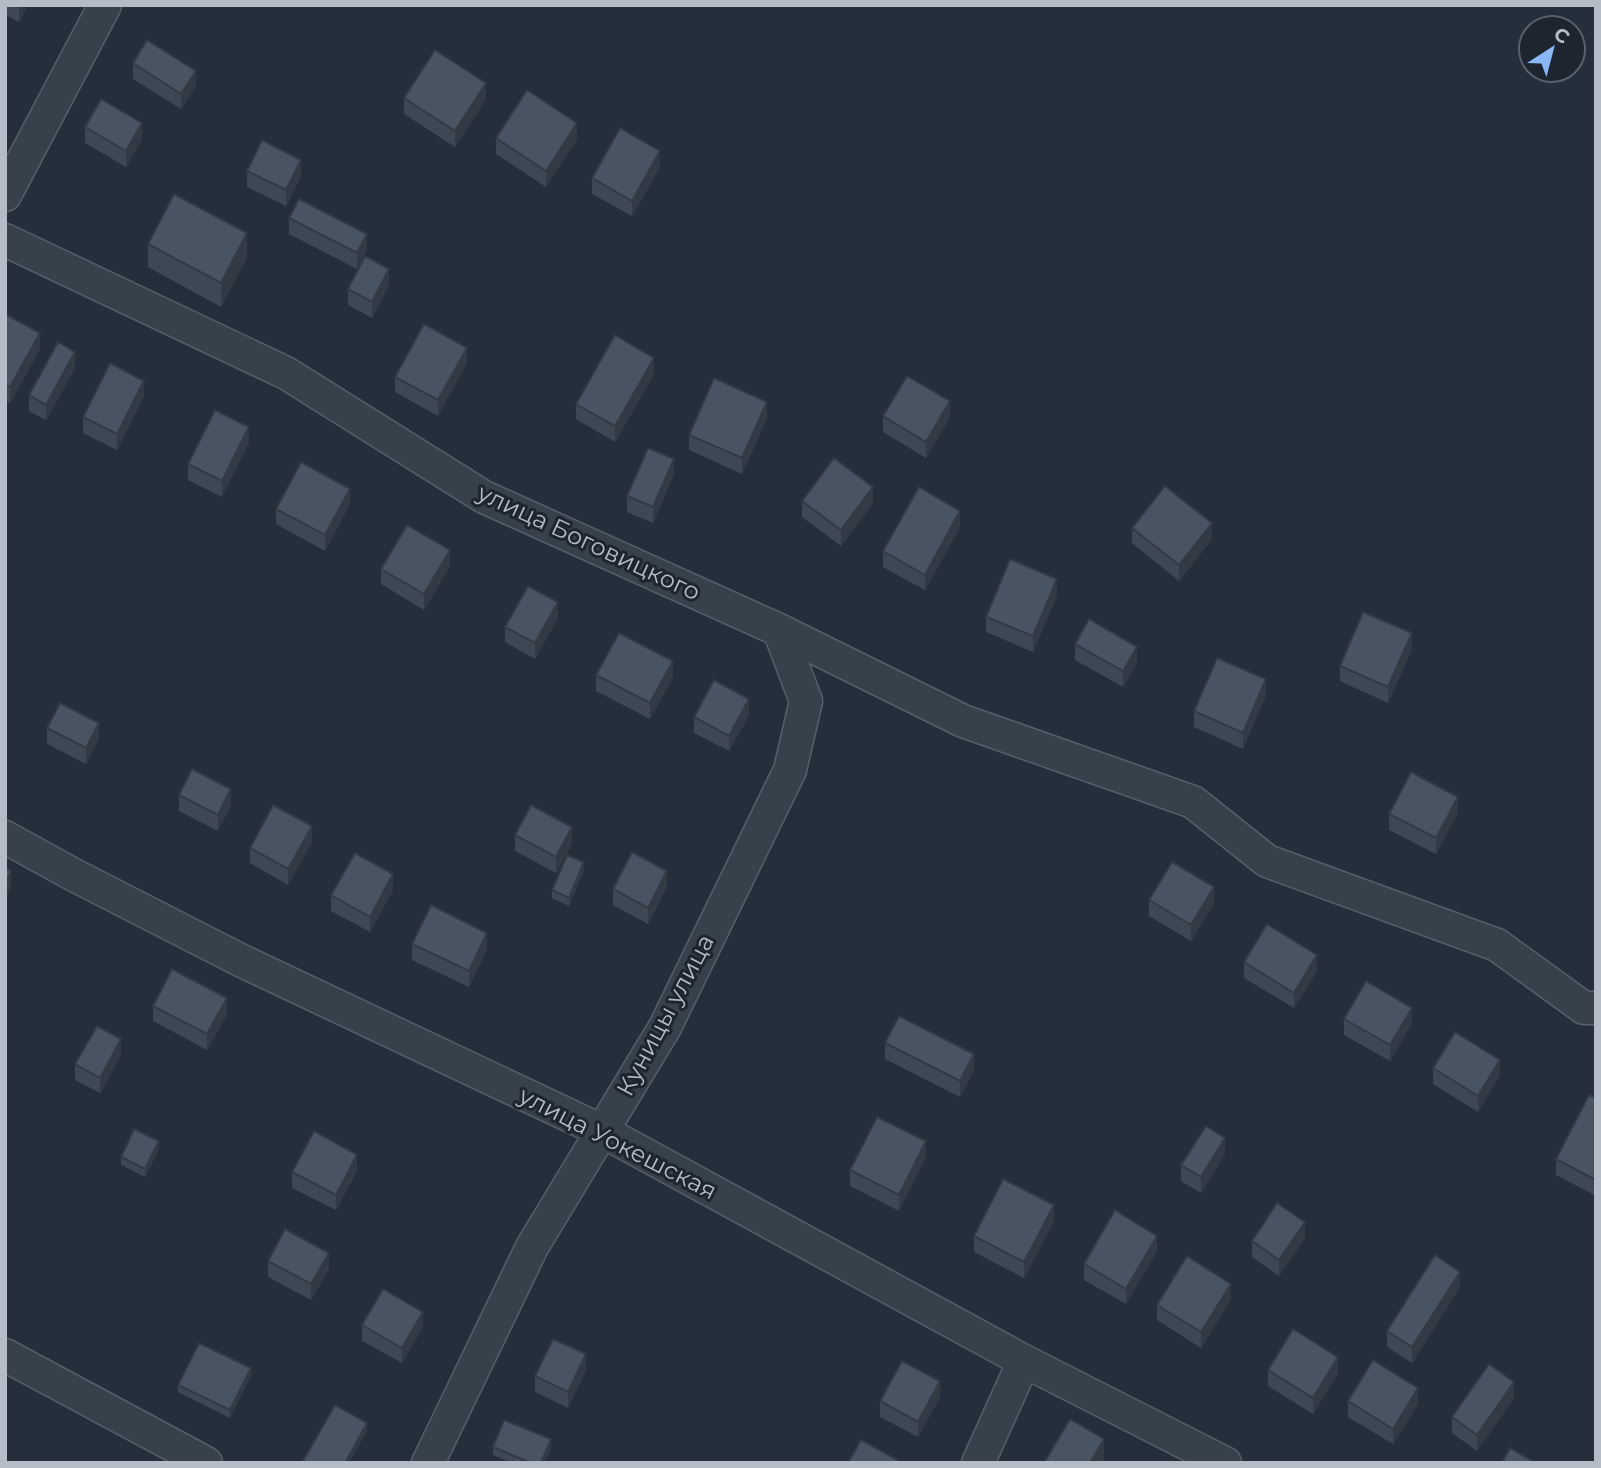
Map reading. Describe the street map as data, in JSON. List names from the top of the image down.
{
  "streets": {
    "street": ["улица Боговицкого", "Куницы улица", "улица Уокешская"]
  },
  "crossings": [
    ["улица Боговицкого", "Куницы улица"],
    ["Куницы улица", "улица Уокешская"]
  ],
  "north": "top right"
}
